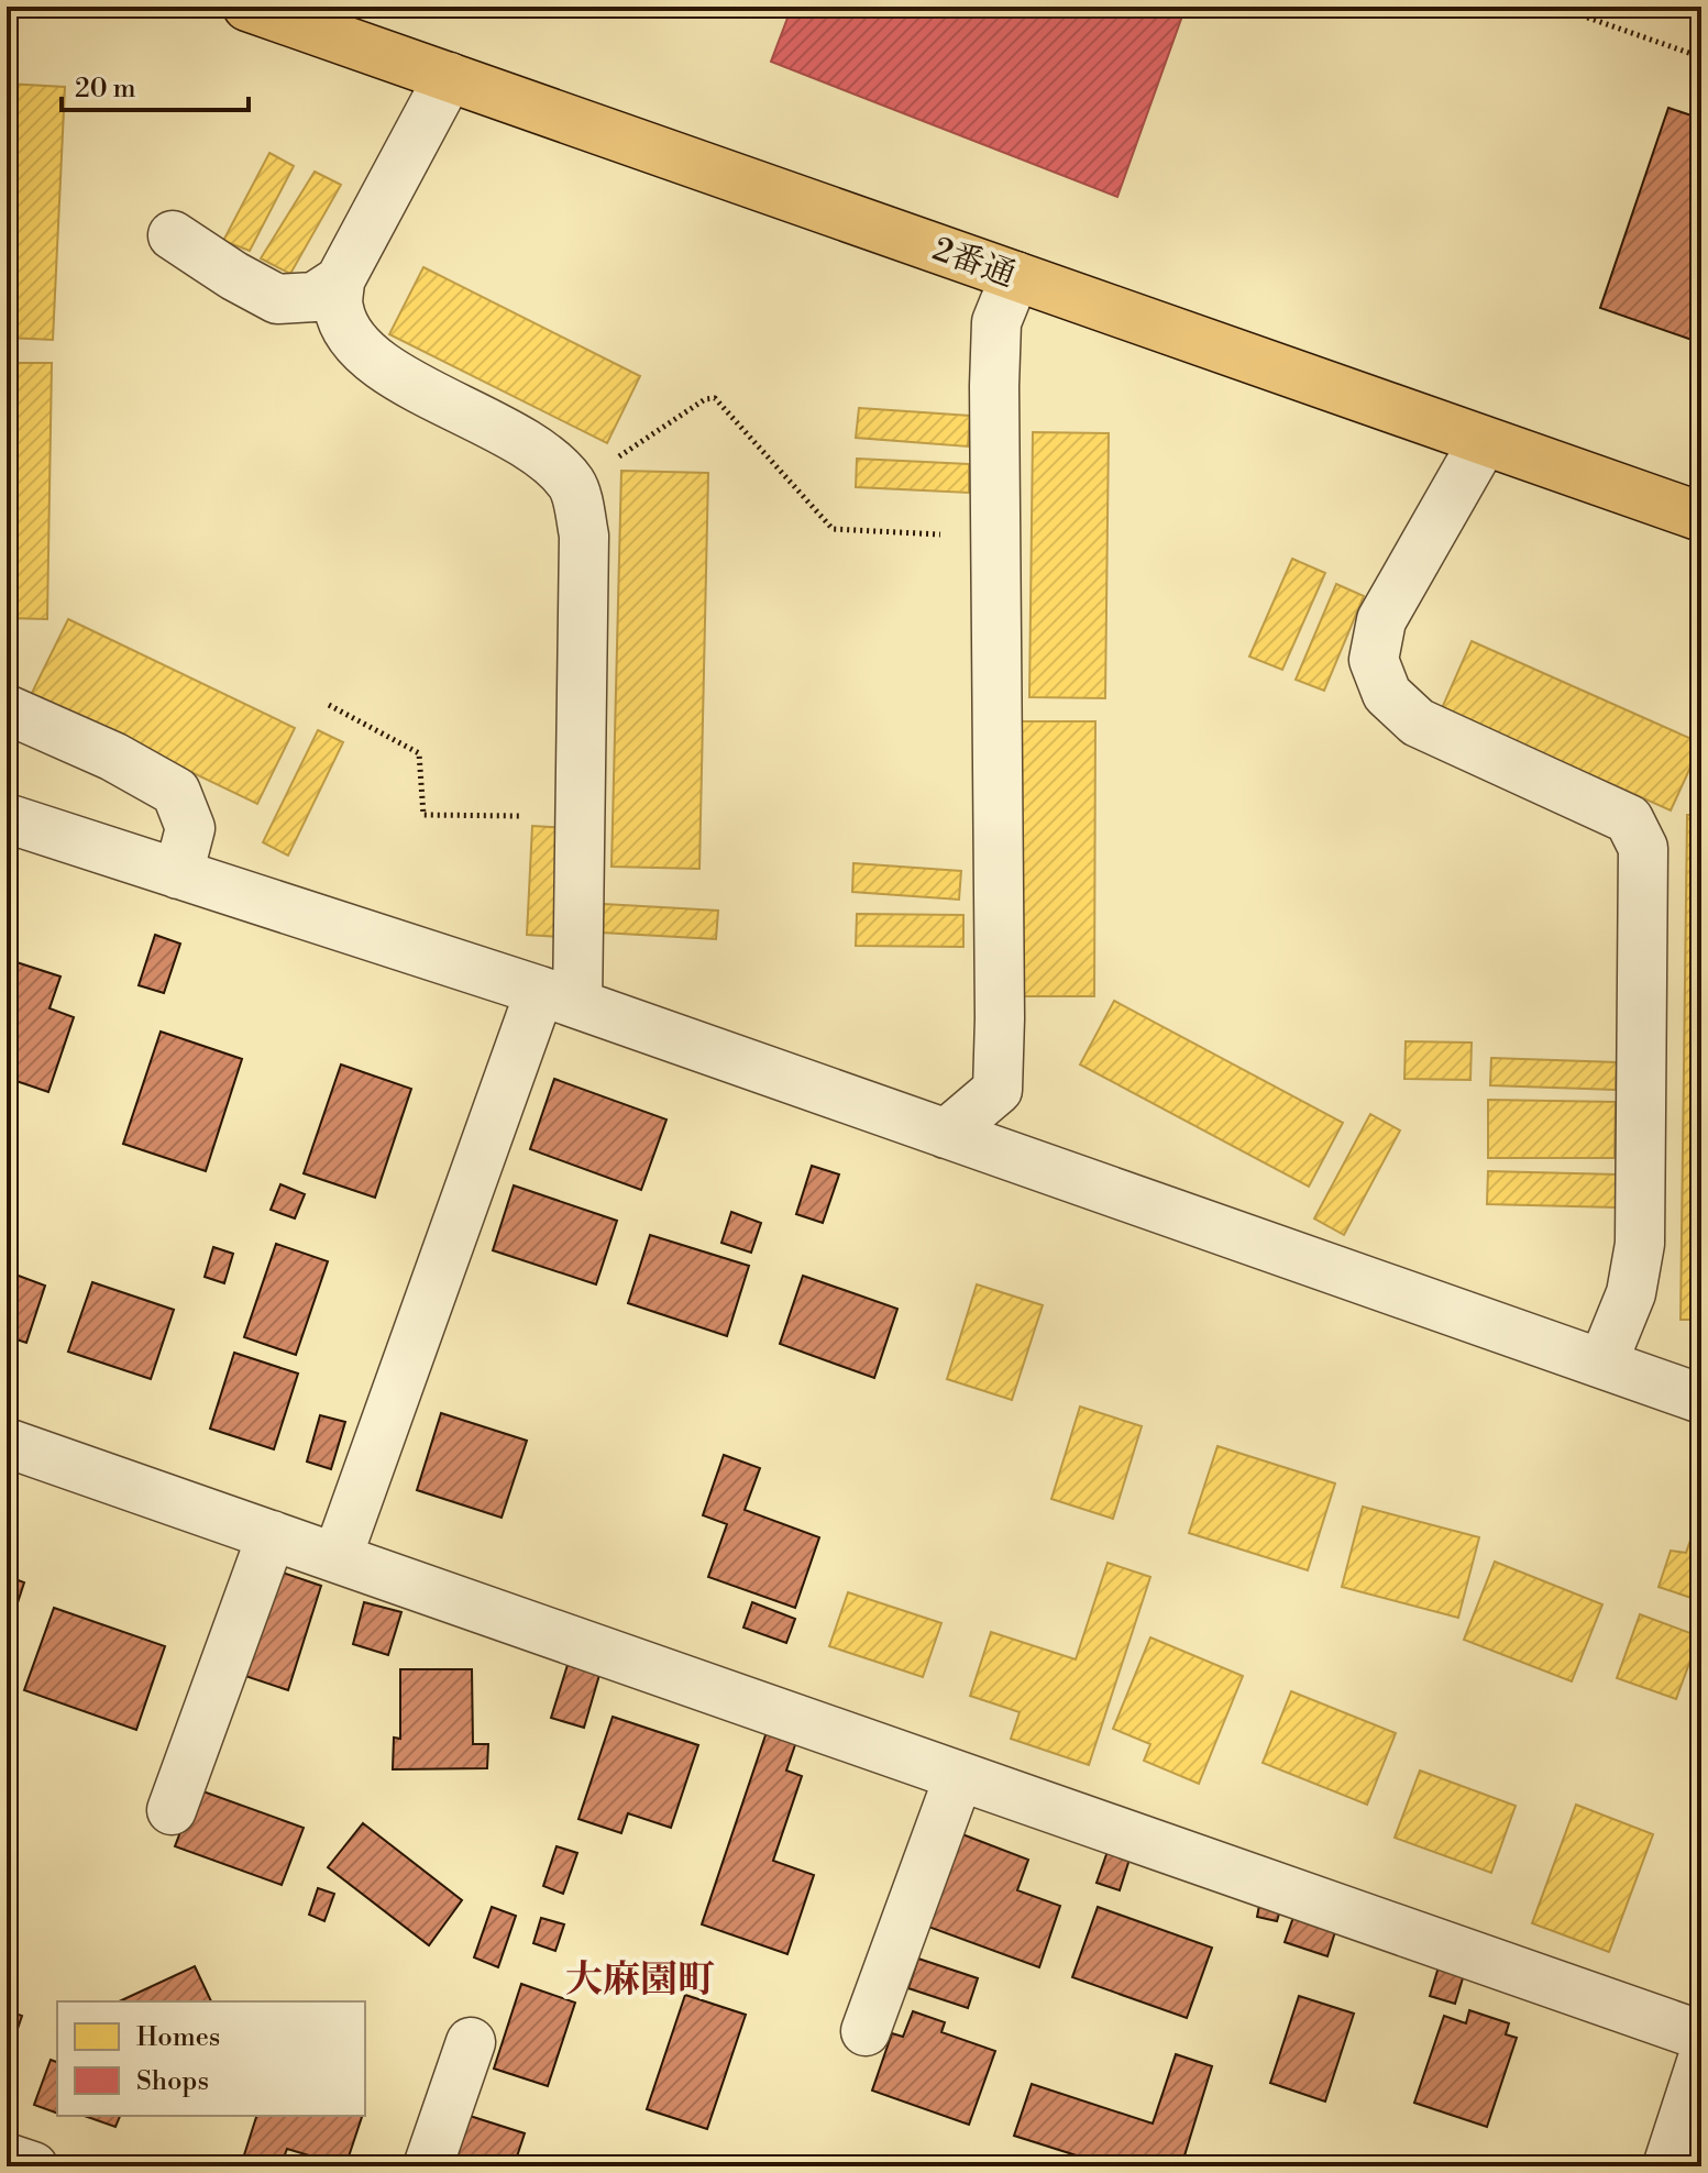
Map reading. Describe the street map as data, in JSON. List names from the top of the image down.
{
  "streets": {
    "main road": ["2番通"]
  },
  "districts": ["大麻園町"],
  "legend": ["Homes", "Shops"],
  "scale_bar": "20 m"
}
